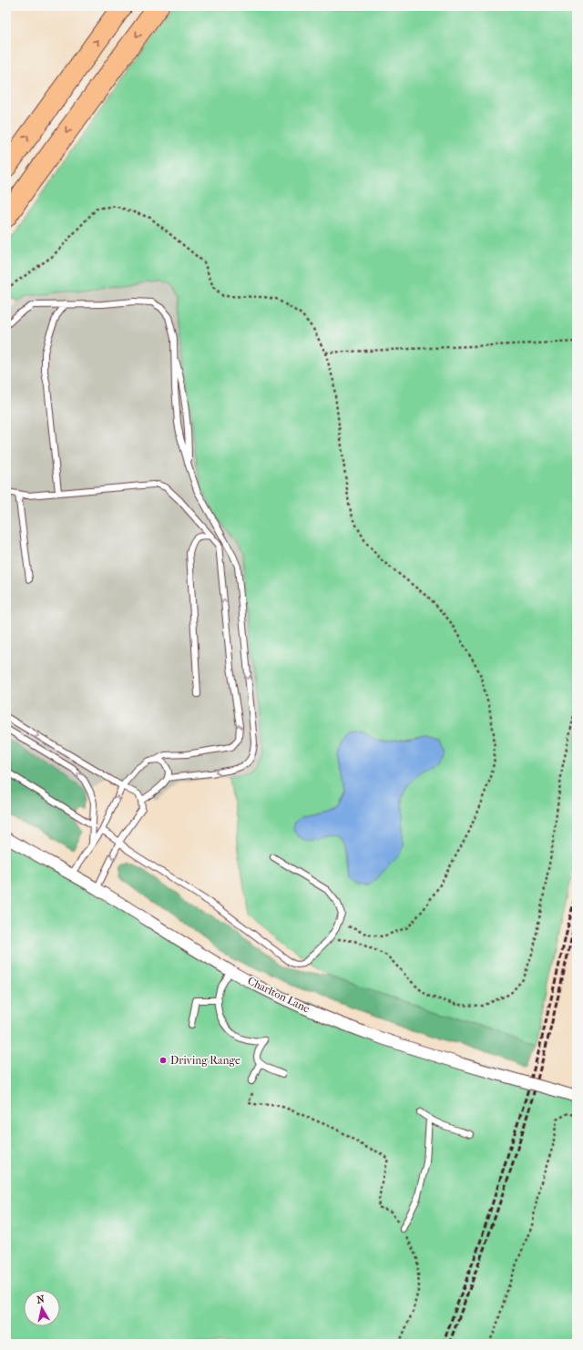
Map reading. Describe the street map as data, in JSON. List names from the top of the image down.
{
  "streets": {
    "street": ["Charlton Lane"]
  },
  "places": ["Driving Range"],
  "north": "top"
}
